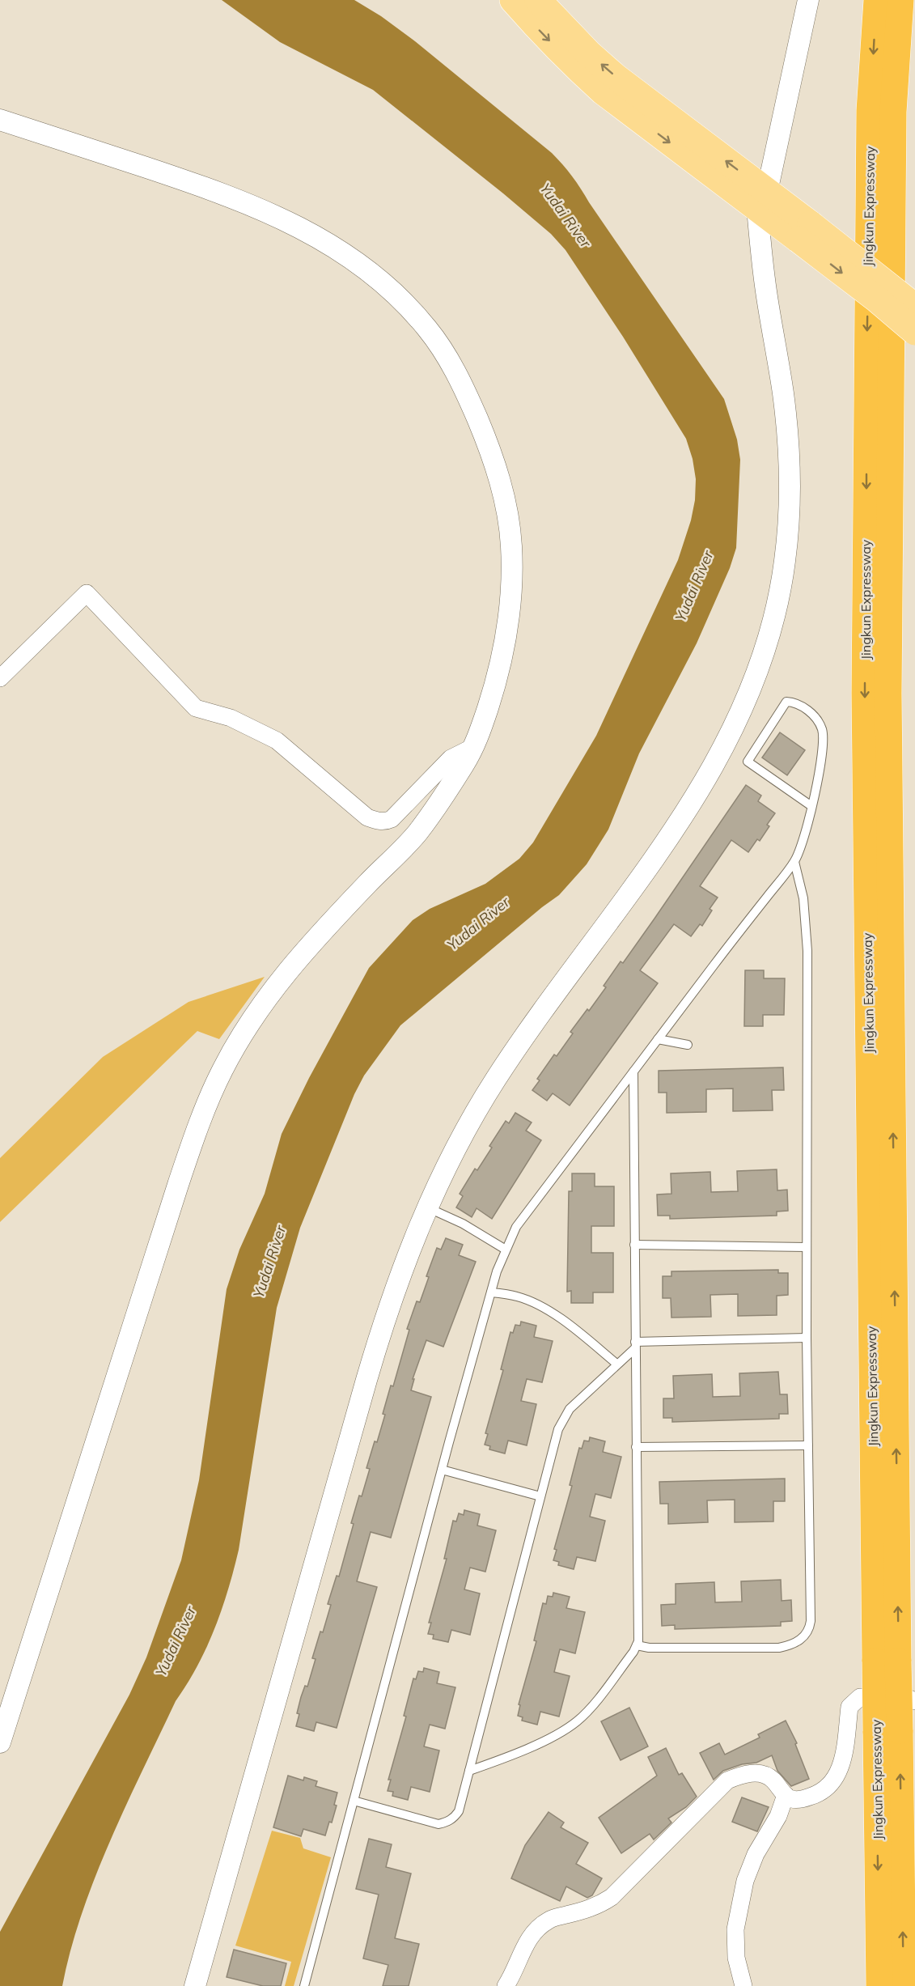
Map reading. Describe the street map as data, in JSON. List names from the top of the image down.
{
  "streets": {
    "highway": ["Jingkun Expressway"]
  },
  "water": ["Yudai River"]
}
